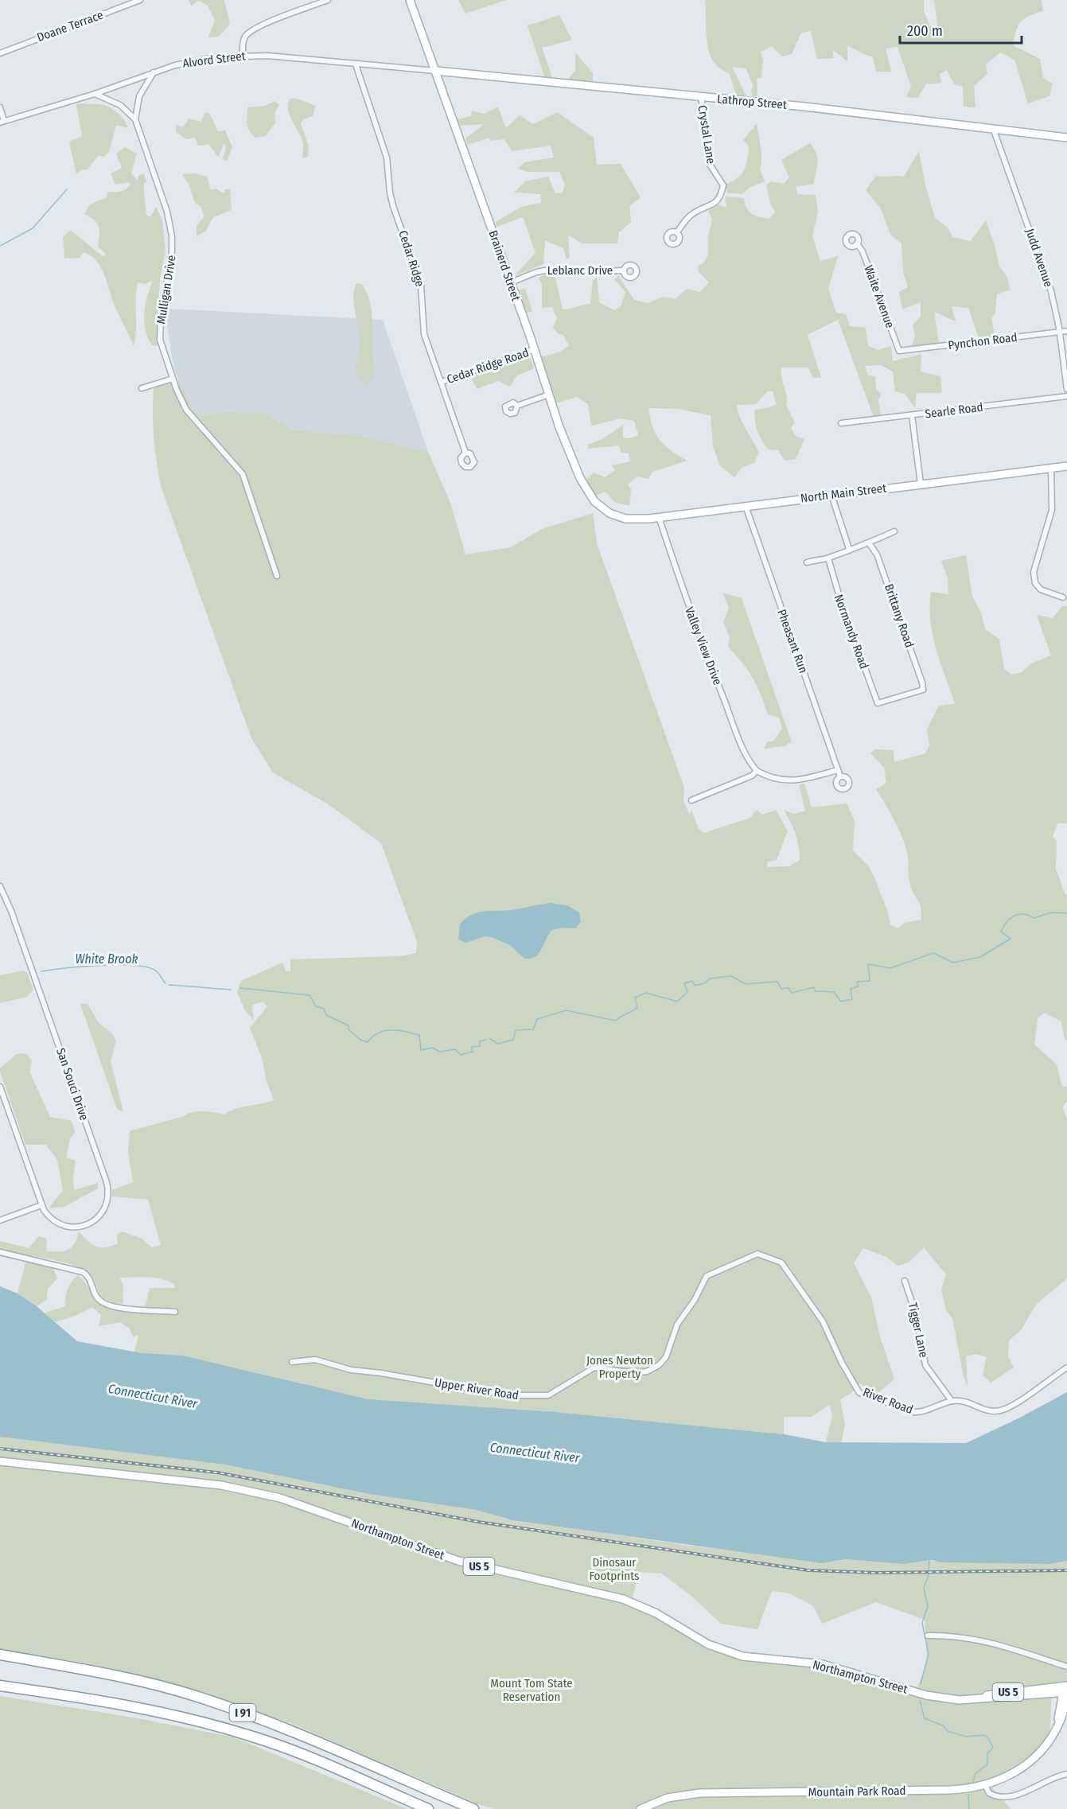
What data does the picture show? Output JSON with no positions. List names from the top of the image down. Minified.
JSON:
{"streets":{"highway":["I 91"],"street":["Doane Terrace","Alvord Street","Lathrop Street","Crystal Lane","Judd Avenue","Cedar Ridge","Brainerd Street","Leblanc Drive","Mulligan Drive","Waite Avenue","Pynchon Road","Cedar Ridge Road","Searle Road","North Main Street","Brittany Road","Normandy Road","Pheasant Run","Valley View Drive","San Souci Drive","Tigger Lane","Upper River Road","River Road","Northampton Street","US 5","Mountain Park Road"]},"crossings":[["Alvord Street","Lathrop Street"],["Alvord Street","Cedar Ridge"],["Alvord Street","Brainerd Street"],["Alvord Street","Mulligan Drive"],["Lathrop Street","Crystal Lane"],["Lathrop Street","Judd Avenue"],["Lathrop Street","Brainerd Street"],["Judd Avenue","Pynchon Road"],["Cedar Ridge","Cedar Ridge Road"],["Brainerd Street","Leblanc Drive"],["Brainerd Street","Cedar Ridge Road"],["Brainerd Street","North Main Street"],["Waite Avenue","Pynchon Road"],["North Main Street","Pheasant Run"],["North Main Street","Valley View Drive"],["Brittany Road","Normandy Road"],["Tigger Lane","River Road"],["Upper River Road","River Road"],["Northampton Street","Mountain Park Road"]],"water":["White Brook","Connecticut River"],"parks":["Jones Newton Property","Dinosaur Footprints","Mount Tom State Reservation"],"scale_bar":"200 m"}
